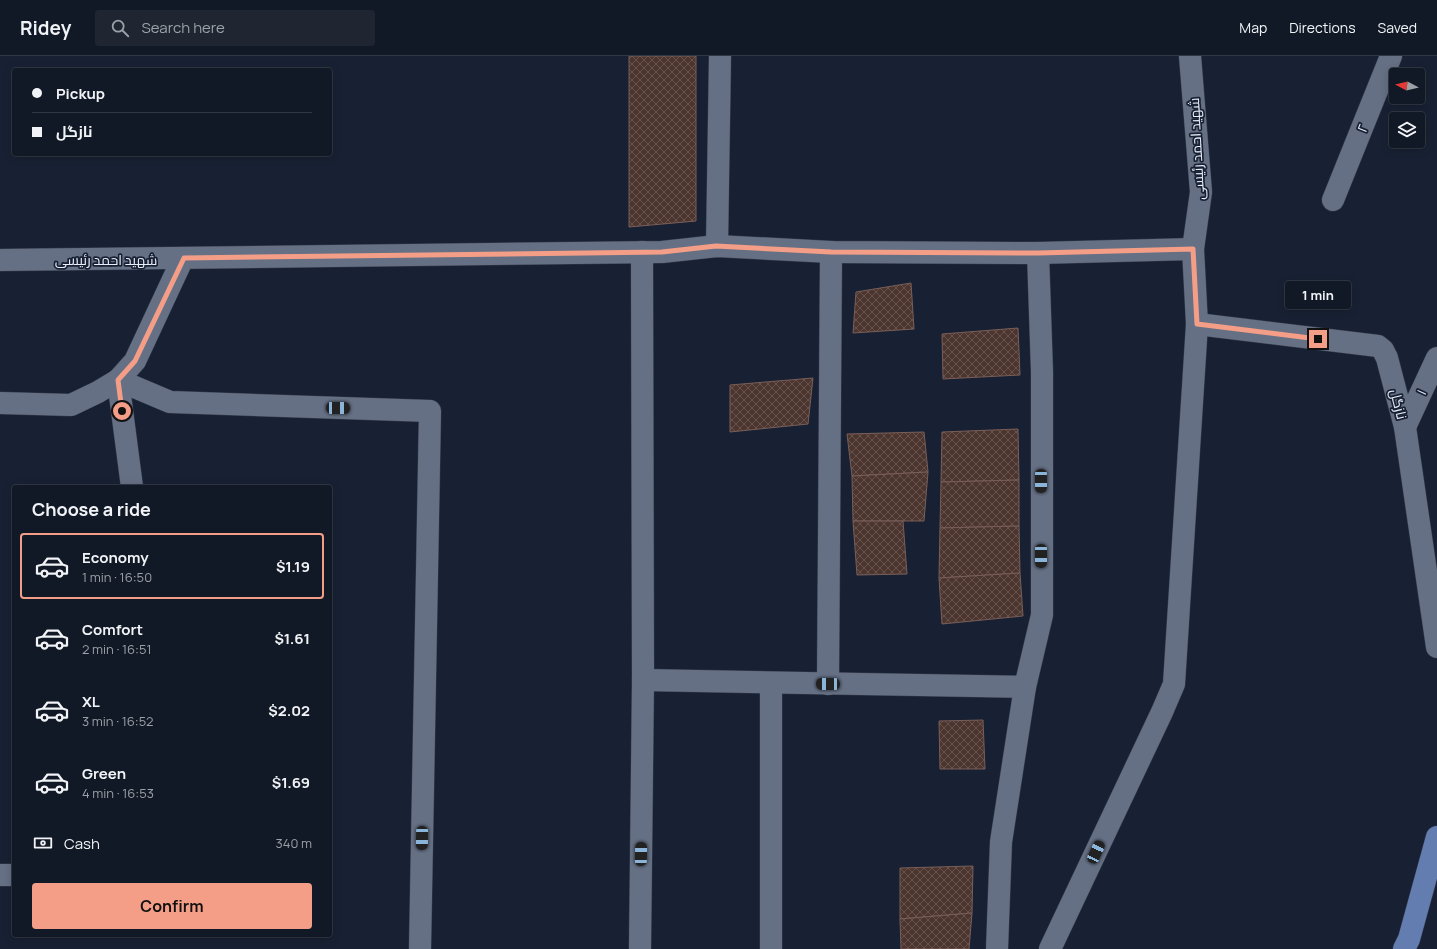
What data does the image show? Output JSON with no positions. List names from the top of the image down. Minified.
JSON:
{"streets":{"street":["۲","شهید احمد رئیسی","۱","نازگل"]},"crossings":[["۱","نازگل"]],"north":"left","page":{"header":"Ridey","search":"Search here","nav":["Map","Directions","Saved"],"banner":["Pickup","نازگل"],"bubble":"1 min","heading":"Choose a ride","list":[{"name":"Economy","note":"1 min · 16:50","value":"$1.19"},{"name":"Comfort","note":"2 min · 16:51","value":"$1.61"},{"name":"XL","note":"3 min · 16:52","value":"$2.02"},{"name":"Green","note":"4 min · 16:53","value":"$1.69"}],"pay":["Cash","340 m"],"buttons":"Confirm"}}
